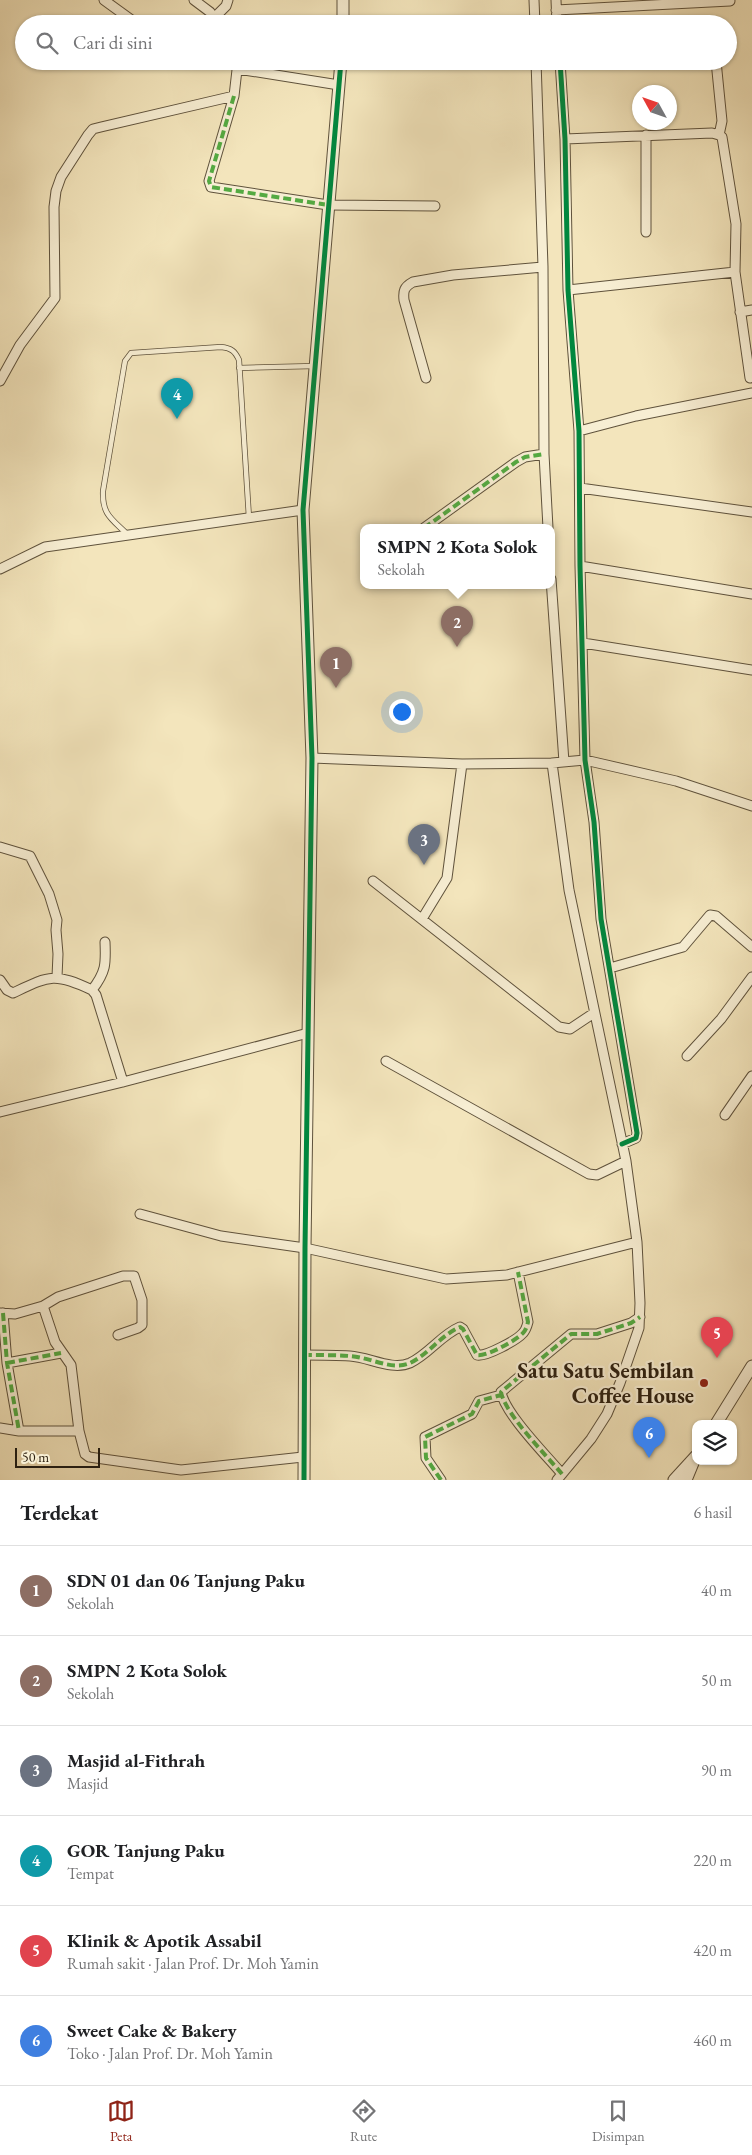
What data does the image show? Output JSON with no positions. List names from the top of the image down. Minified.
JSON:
{"places":["Satu Satu Sembilan Coffee House"],"scale_bar":"50 m","north":"top left","page":{"search":"Cari di sini","pins":["4","2","1","3","5","6"],"popup":["SMPN 2 Kota Solok","Sekolah"],"scale":"50 m","heading":["Terdekat","6 hasil"],"list":[{"mark":"1","name":"SDN 01 dan 06 Tanjung Paku","note":"Sekolah","value":"40 m"},{"mark":"2","name":"SMPN 2 Kota Solok","note":"Sekolah","value":"50 m"},{"mark":"3","name":"Masjid al-Fithrah","note":"Masjid","value":"90 m"},{"mark":"4","name":"GOR Tanjung Paku","note":"Tempat","value":"220 m"},{"mark":"5","name":"Klinik & Apotik Assabil","note":"Rumah sakit · Jalan Prof. Dr. Moh Yamin","value":"420 m"},{"mark":"6","name":"Sweet Cake & Bakery","note":"Toko · Jalan Prof. Dr. Moh Yamin","value":"460 m"}],"nav":["Peta","Rute","Disimpan"]}}
